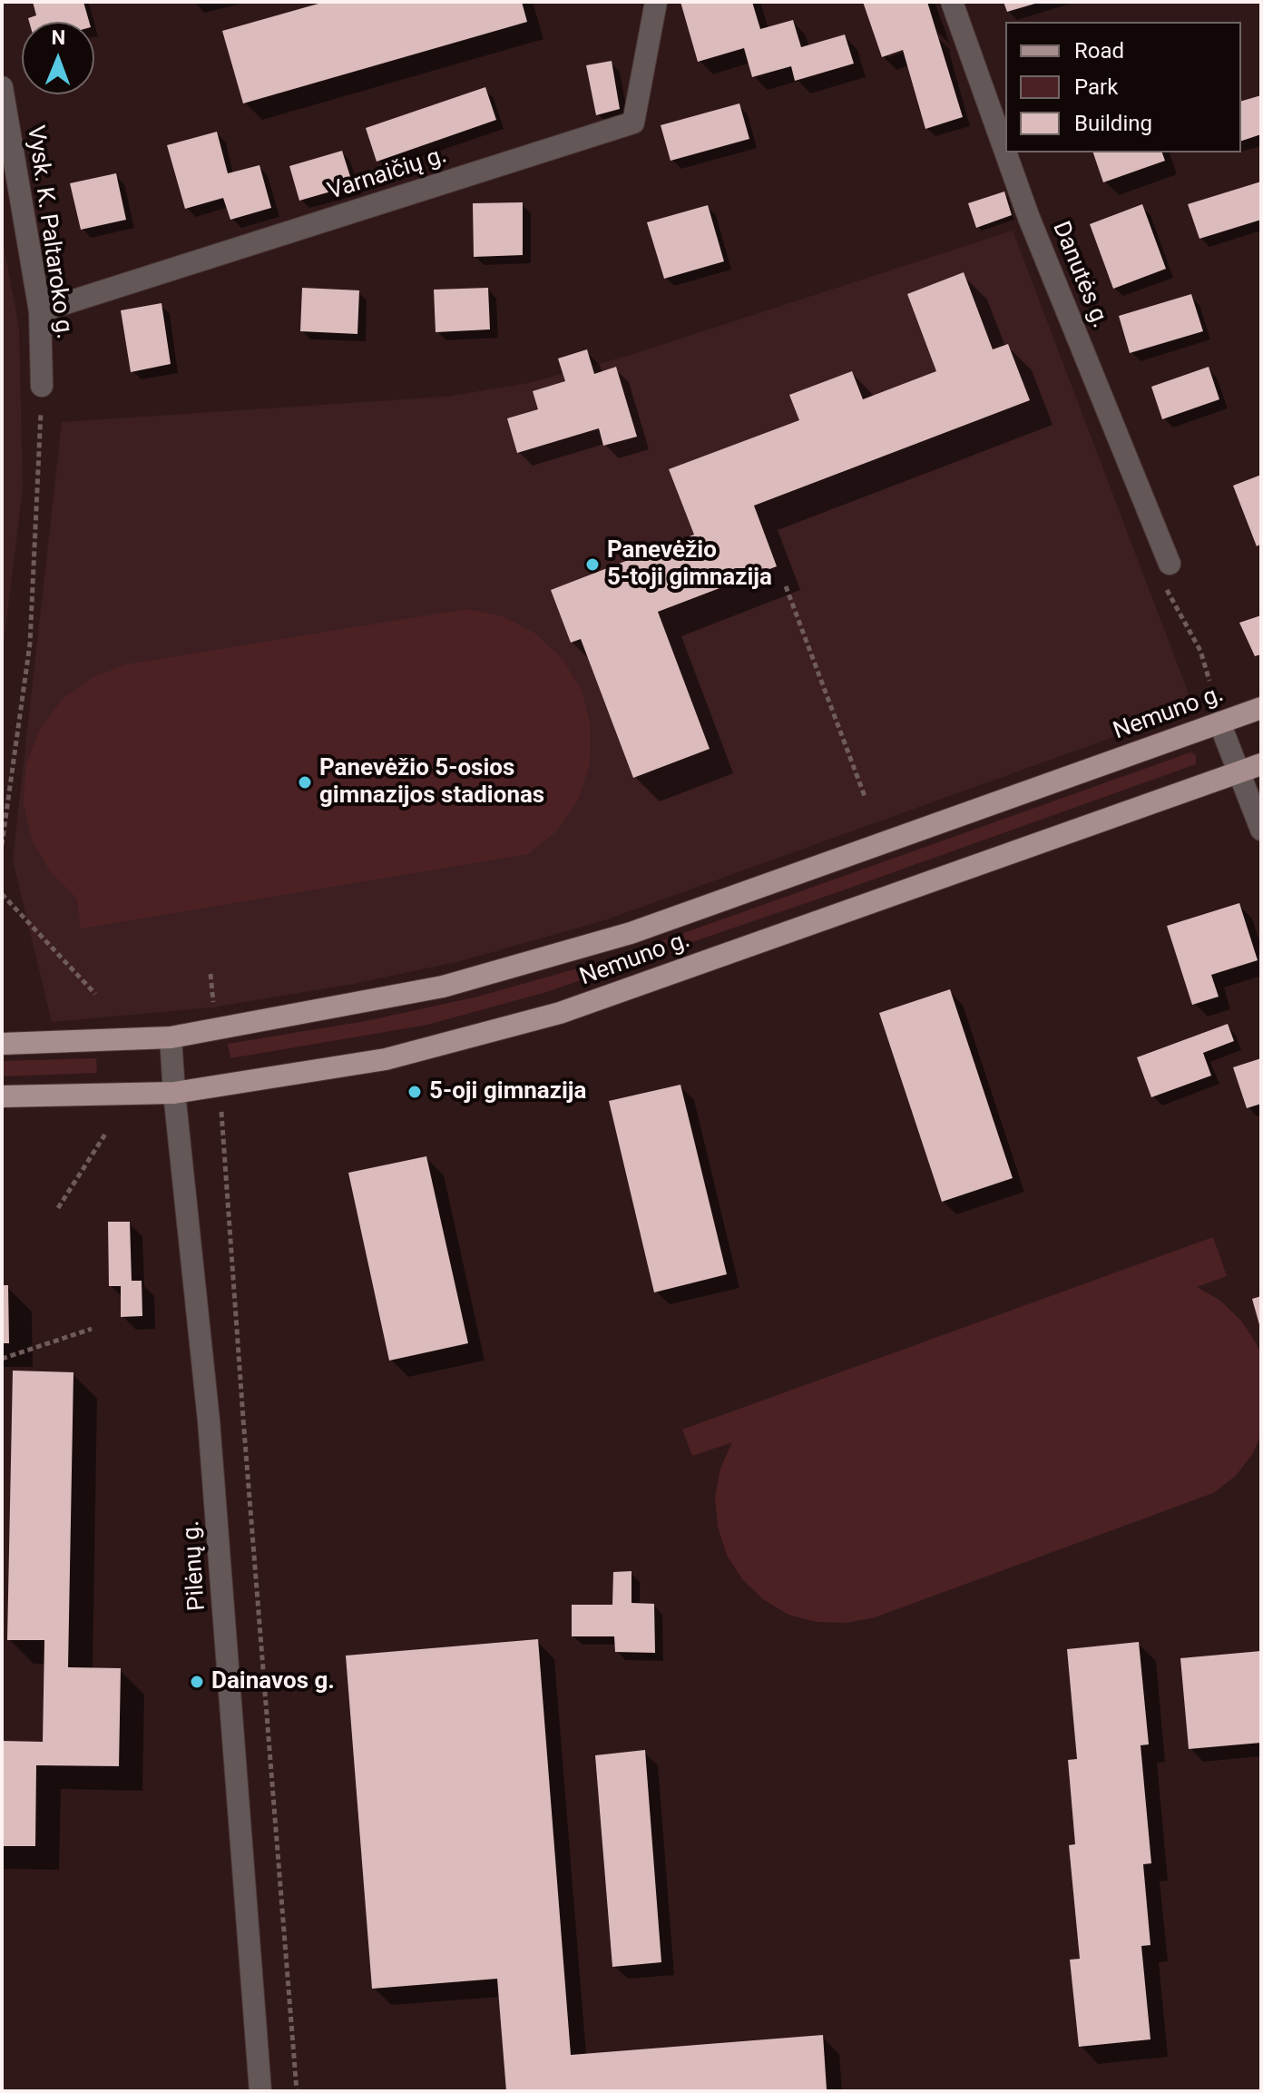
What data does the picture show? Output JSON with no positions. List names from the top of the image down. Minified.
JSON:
{"streets":{"main road":["Nemuno g."],"street":["Varnaičių g.","Vysk. K. Paltaroko g.","Danutės g.","Pilėnų g."]},"crossings":[["Varnaičių g.","Vysk. K. Paltaroko g."],["Nemuno g.","Pilėnų g."]],"places":["Panevėžio 5-toji gimnazija","Panevėžio 5-osios gimnazijos stadionas","5-oji gimnazija","Dainavos g."],"legend":["Road","Park","Building"],"north":"top"}
